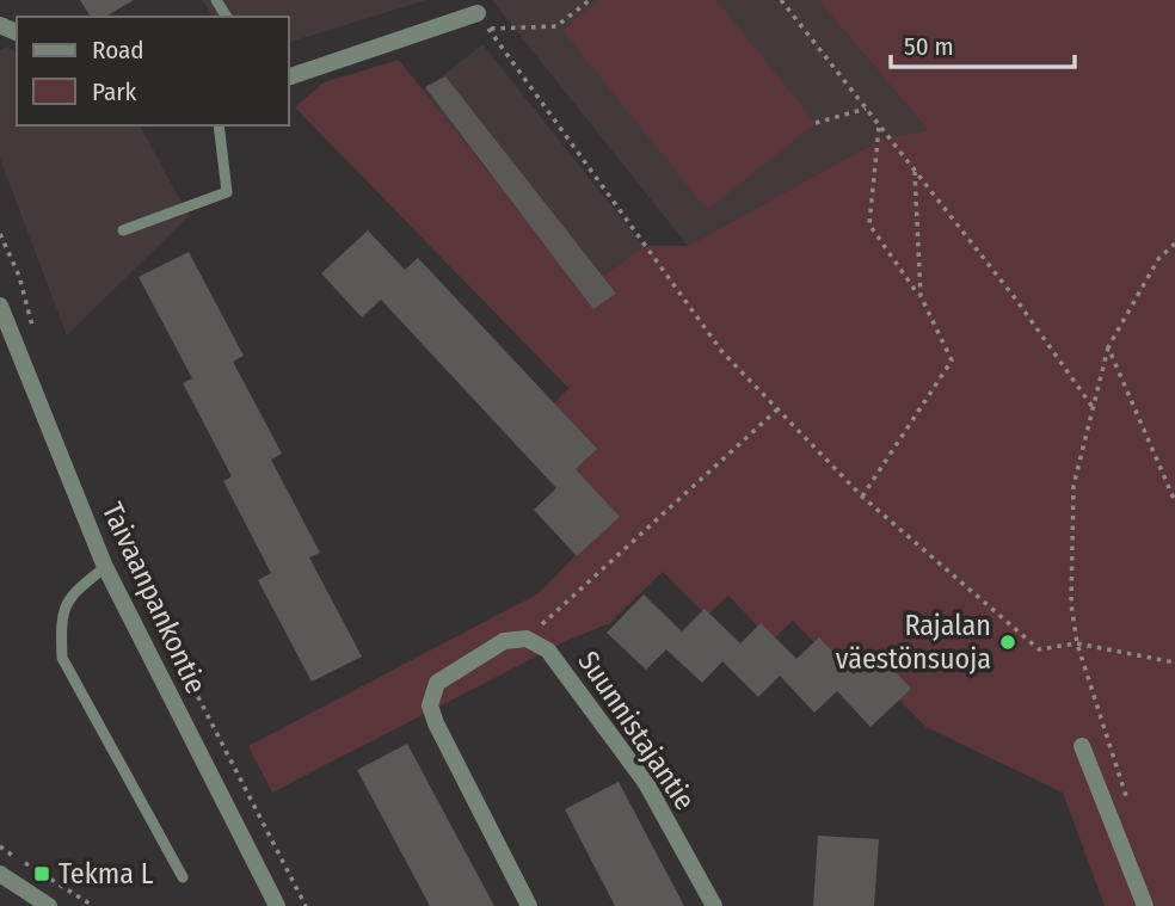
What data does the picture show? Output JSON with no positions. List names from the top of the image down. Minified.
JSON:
{"streets":{"street":["Taivaanpankontie","Suunnistajantie"]},"places":{"other":["Rajalan väestönsuoja"],"transit":["Tekma L"]},"legend":["Road","Park"],"scale_bar":"50 m"}
